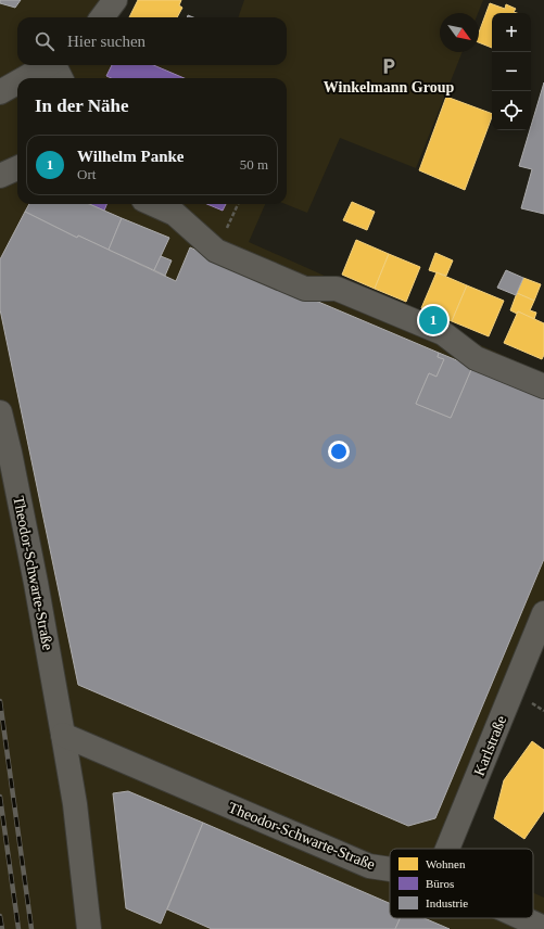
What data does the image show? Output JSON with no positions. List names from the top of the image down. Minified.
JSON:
{"streets":{"street":["Theodor-Schwarte-Straße","Karlstraße"]},"places":{"parking":["Winkelmann Group"]},"legend":["Wohnen","Büros","Industrie"],"north":"bottom right","page":{"map_buttons":["+","−"],"search":"Hier suchen","heading":"In der Nähe","list":[{"mark":"1","name":"Wilhelm Panke","note":"Ort","value":"50 m"}],"pins":"1"}}
